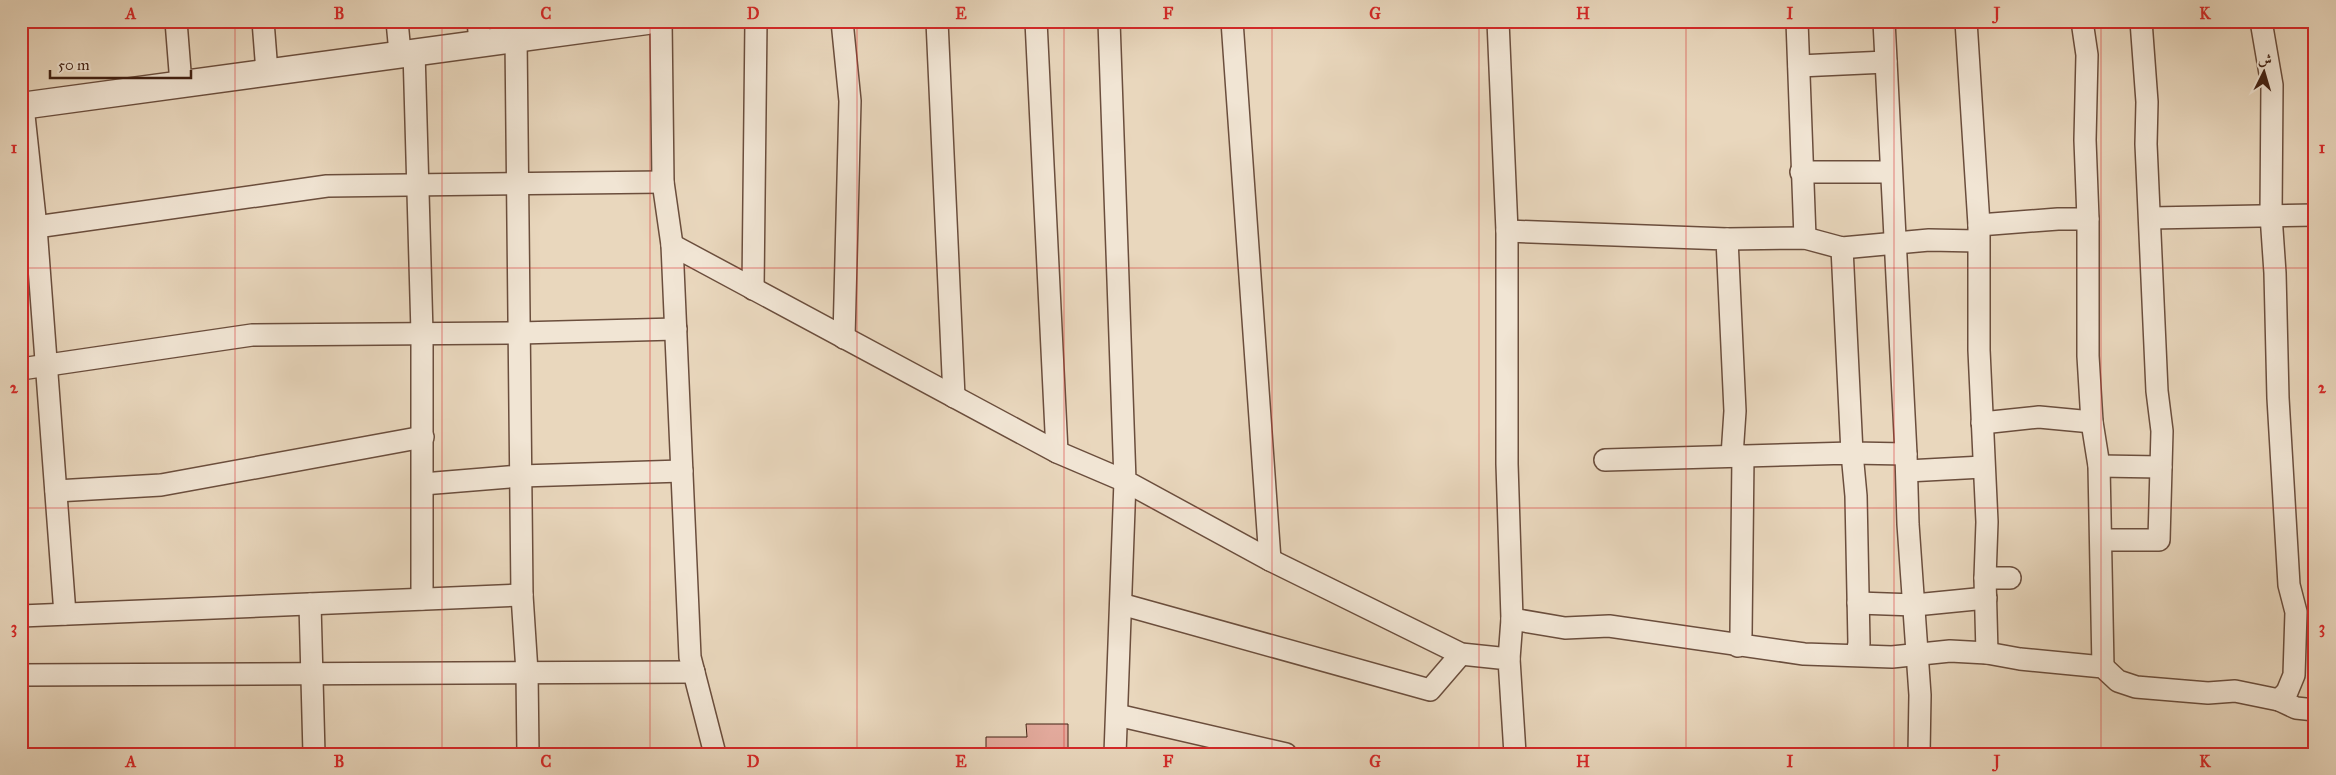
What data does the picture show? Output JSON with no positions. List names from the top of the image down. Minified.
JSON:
{"scale_bar":"50 m","north":"top","grid":{"columns":["A","B","C","D","E","F","G","H","I","J","K"],"rows":["1","2","3"]}}
